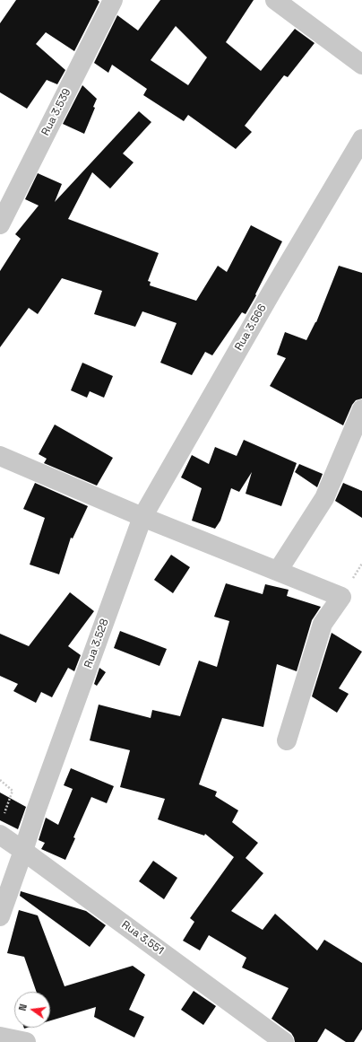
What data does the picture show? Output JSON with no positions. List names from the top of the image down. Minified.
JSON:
{"streets":{"street":["Rua 3.539","Rua 3.566","Rua 3.528","Rua 3.551"]},"crossings":[["Rua 3.566","Rua 3.528"],["Rua 3.528","Rua 3.551"]],"north":"left"}
